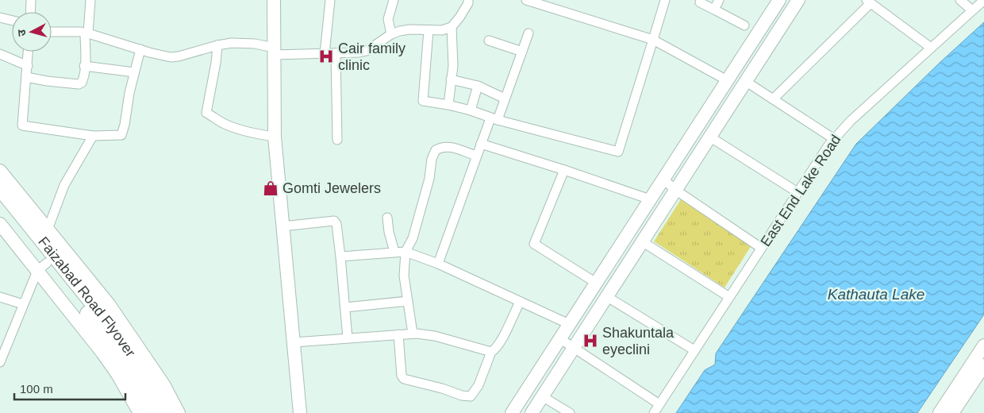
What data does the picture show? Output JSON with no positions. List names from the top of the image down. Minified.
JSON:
{"streets":{"highway":["Faizabad Road Flyover"],"street":["East End Lake Road"]},"water":["Kathauta Lake"],"places":{"hospital":["Cair family clinic","Shakuntala eyeclini"],"shop":["Gomti Jewelers"]},"scale_bar":"100 m","north":"left"}
